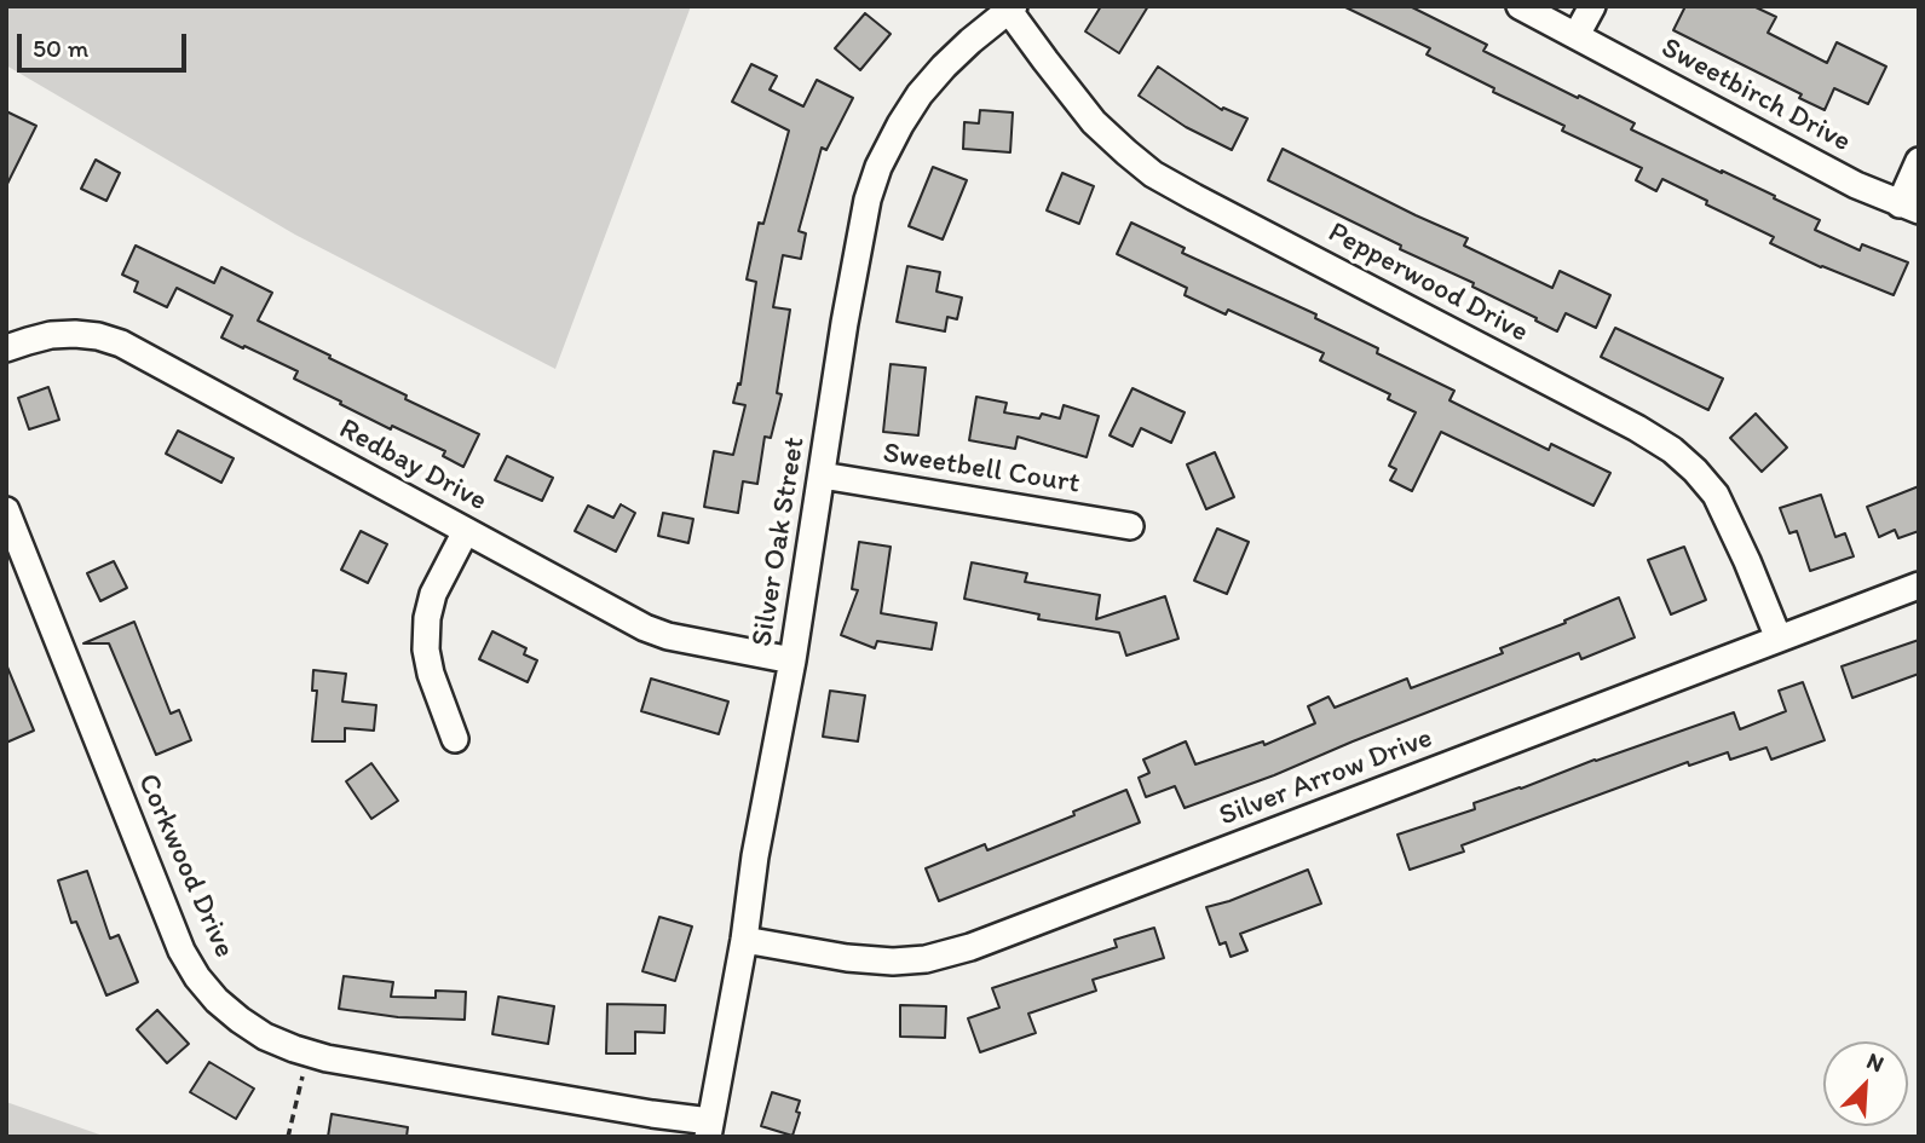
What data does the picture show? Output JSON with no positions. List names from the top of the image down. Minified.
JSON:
{"streets":{"street":["Sweetbirch Drive","Pepperwood Drive","Redbay Drive","Sweetbell Court","Silver Oak Street","Silver Arrow Drive","Corkwood Drive"]},"crossings":[["Pepperwood Drive","Silver Oak Street"],["Pepperwood Drive","Silver Arrow Drive"],["Redbay Drive","Silver Oak Street"],["Sweetbell Court","Silver Oak Street"],["Silver Oak Street","Silver Arrow Drive"],["Silver Oak Street","Corkwood Drive"]],"scale_bar":"50 m","north":"top right"}
